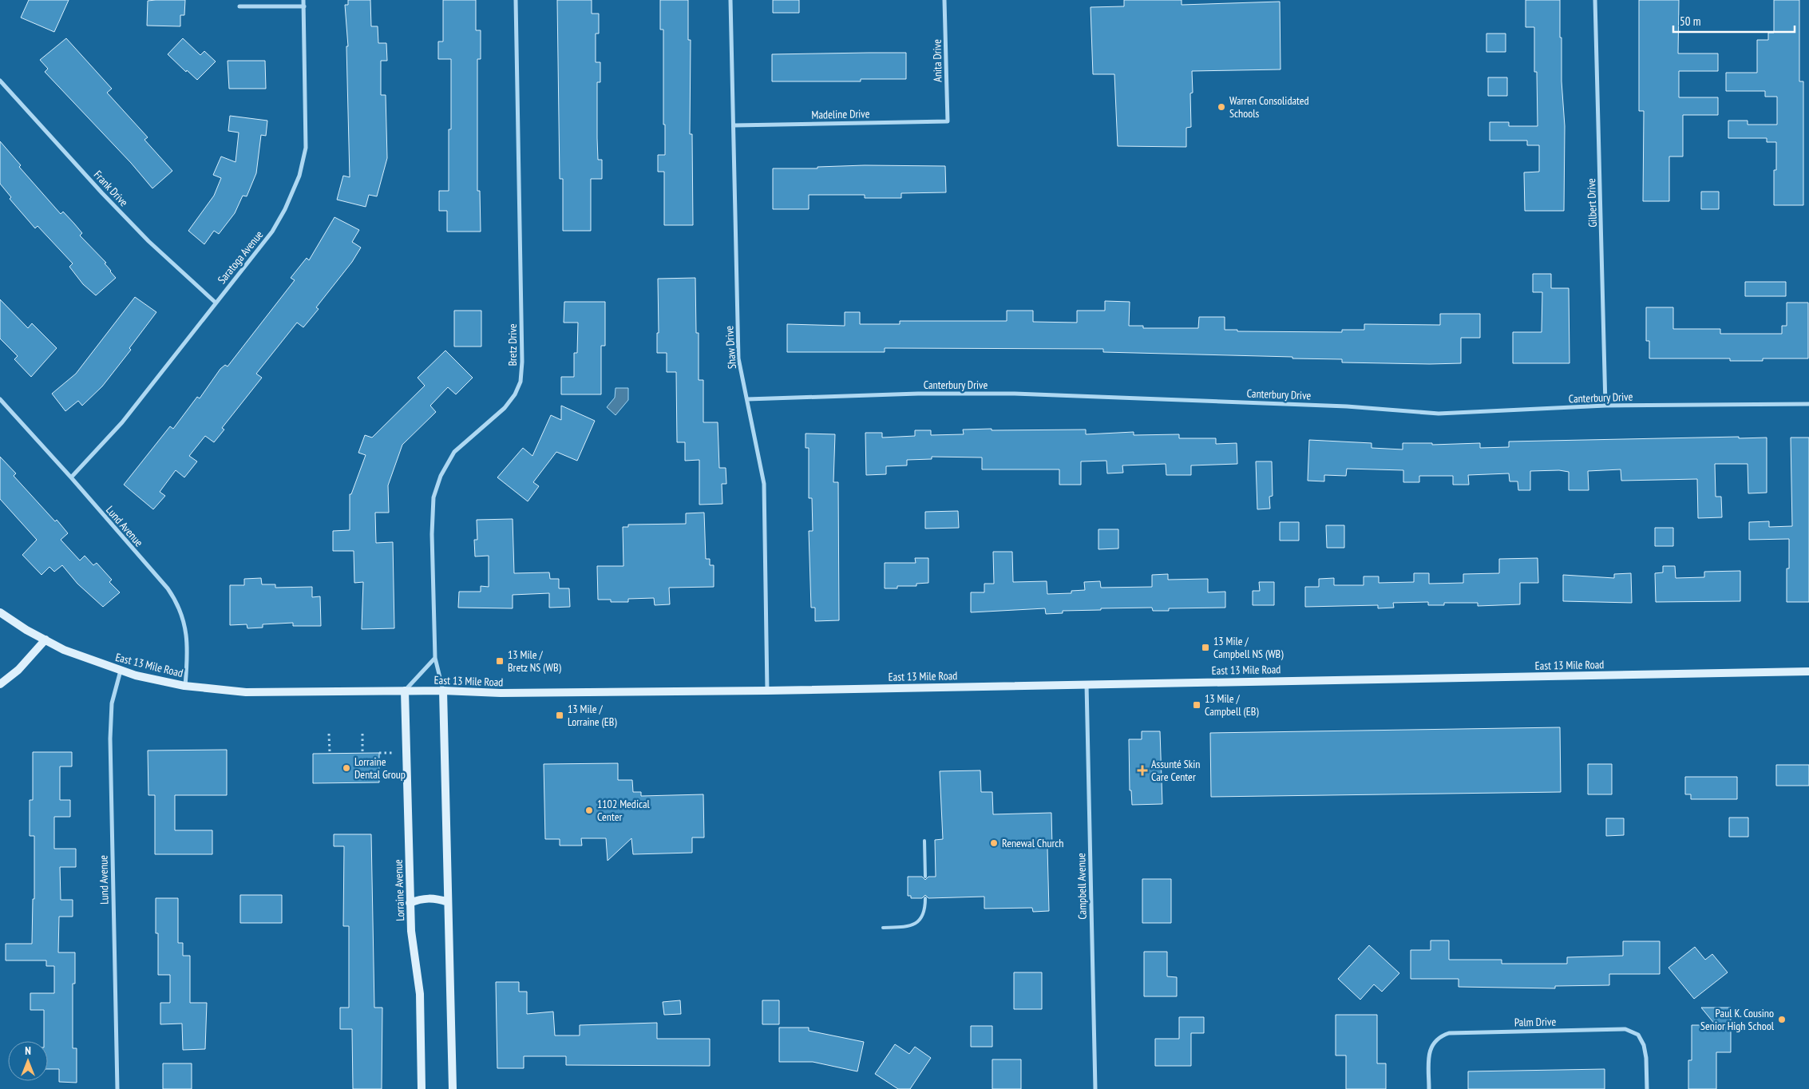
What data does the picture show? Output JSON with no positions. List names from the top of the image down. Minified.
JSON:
{"streets":{"main road":["East 13 Mile Road","Lorraine Avenue"],"street":["Anita Drive","Madeline Drive","Frank Drive","Gilbert Drive","Saratoga Avenue","Bretz Drive","Shaw Drive","Canterbury Drive","Lund Avenue","Campbell Avenue","Palm Drive"]},"crossings":[["Anita Drive","Madeline Drive"],["Madeline Drive","Shaw Drive"],["Frank Drive","Saratoga Avenue"],["Gilbert Drive","Canterbury Drive"],["Saratoga Avenue","Lund Avenue"],["Bretz Drive","East 13 Mile Road"],["Shaw Drive","Canterbury Drive"],["Shaw Drive","East 13 Mile Road"],["Lund Avenue","East 13 Mile Road"],["East 13 Mile Road","Campbell Avenue"],["East 13 Mile Road","Lorraine Avenue"]],"places":{"other":["Warren Consolidated Schools","Lorraine Dental Group","1102 Medical Center","Renewal Church","Paul K. Cousino Senior High School"],"transit":["13 Mile / Campbell NS (WB)","13 Mile / Bretz NS (WB)","13 Mile / Campbell (EB)","13 Mile / Lorraine (EB)"],"health":["Assunté Skin Care Center"]},"scale_bar":"50 m","north":"top"}
